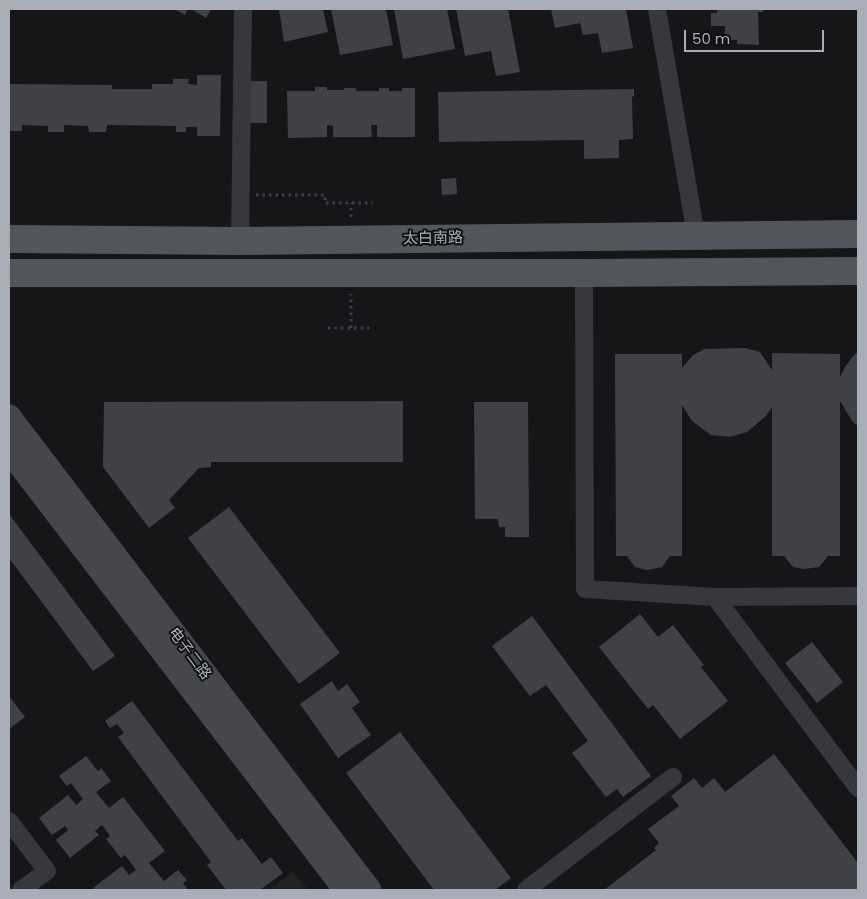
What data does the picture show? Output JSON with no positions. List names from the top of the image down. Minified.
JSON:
{"streets":{"main road":["太白南路","电子二路"]},"scale_bar":"50 m"}
